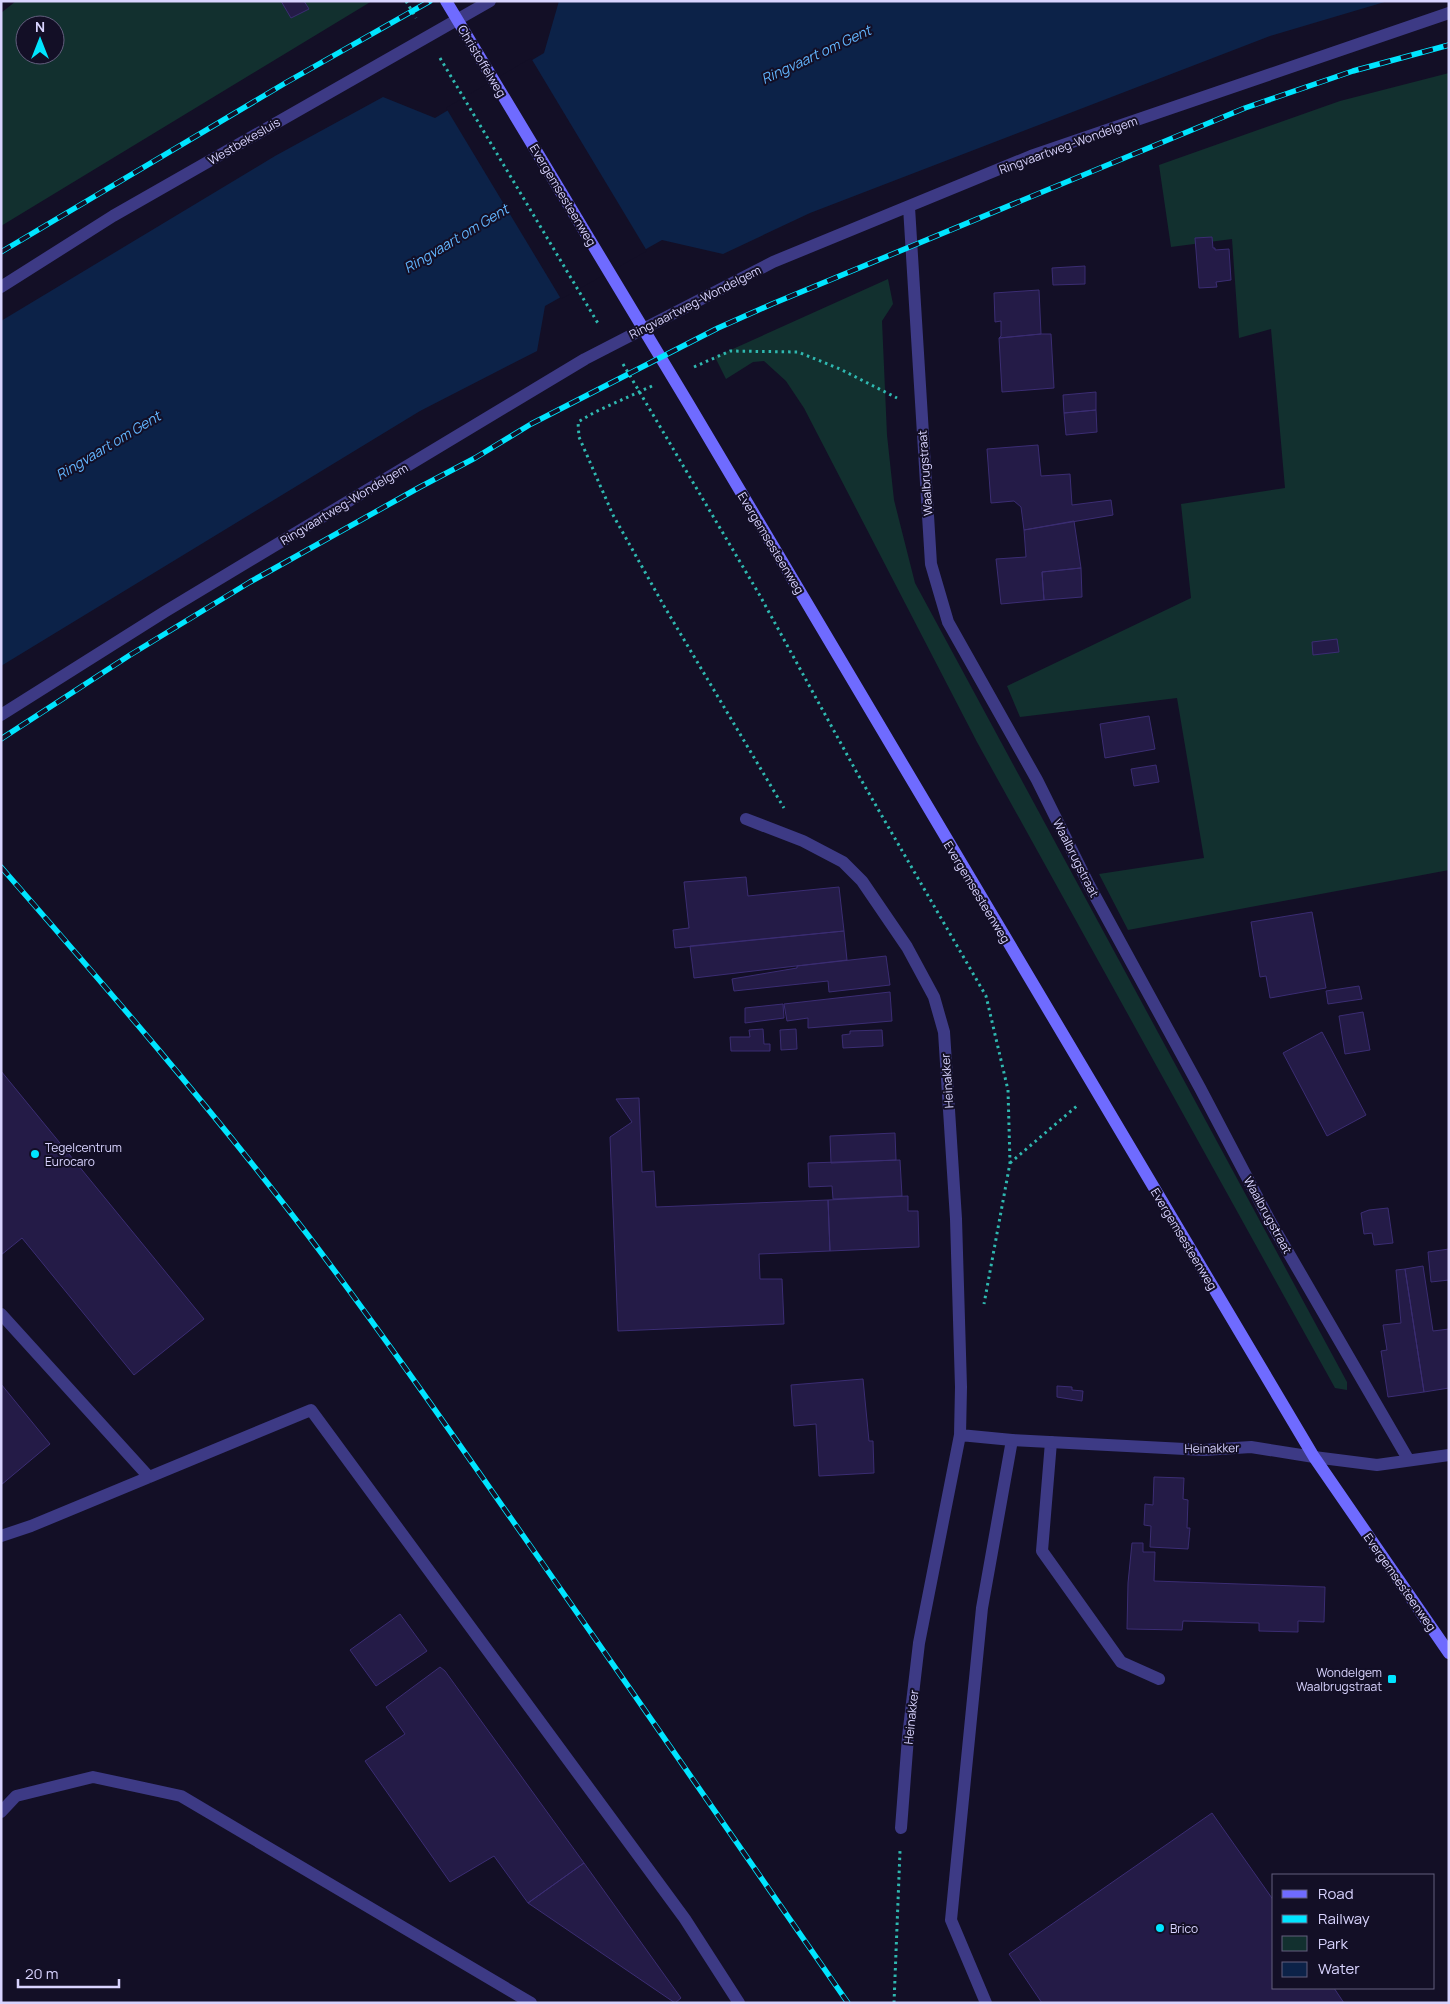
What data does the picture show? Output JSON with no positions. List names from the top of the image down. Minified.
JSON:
{"streets":{"main road":["Christoffelweg","Evergemsesteenweg"],"street":["Westbekesluis","Ringvaartweg-Wondelgem","Waalbrugstraat","Heinakker"]},"crossings":[["Christoffelweg","Evergemsesteenweg"],["Ringvaartweg-Wondelgem","Waalbrugstraat"],["Evergemsesteenweg","Heinakker"]],"water":["Ringvaart om Gent"],"places":{"other":["Tegelcentrum Eurocaro","Brico"],"transit":["Wondelgem Waalbrugstraat"]},"legend":["Road","Railway","Park","Water"],"scale_bar":"20 m","north":"top"}
